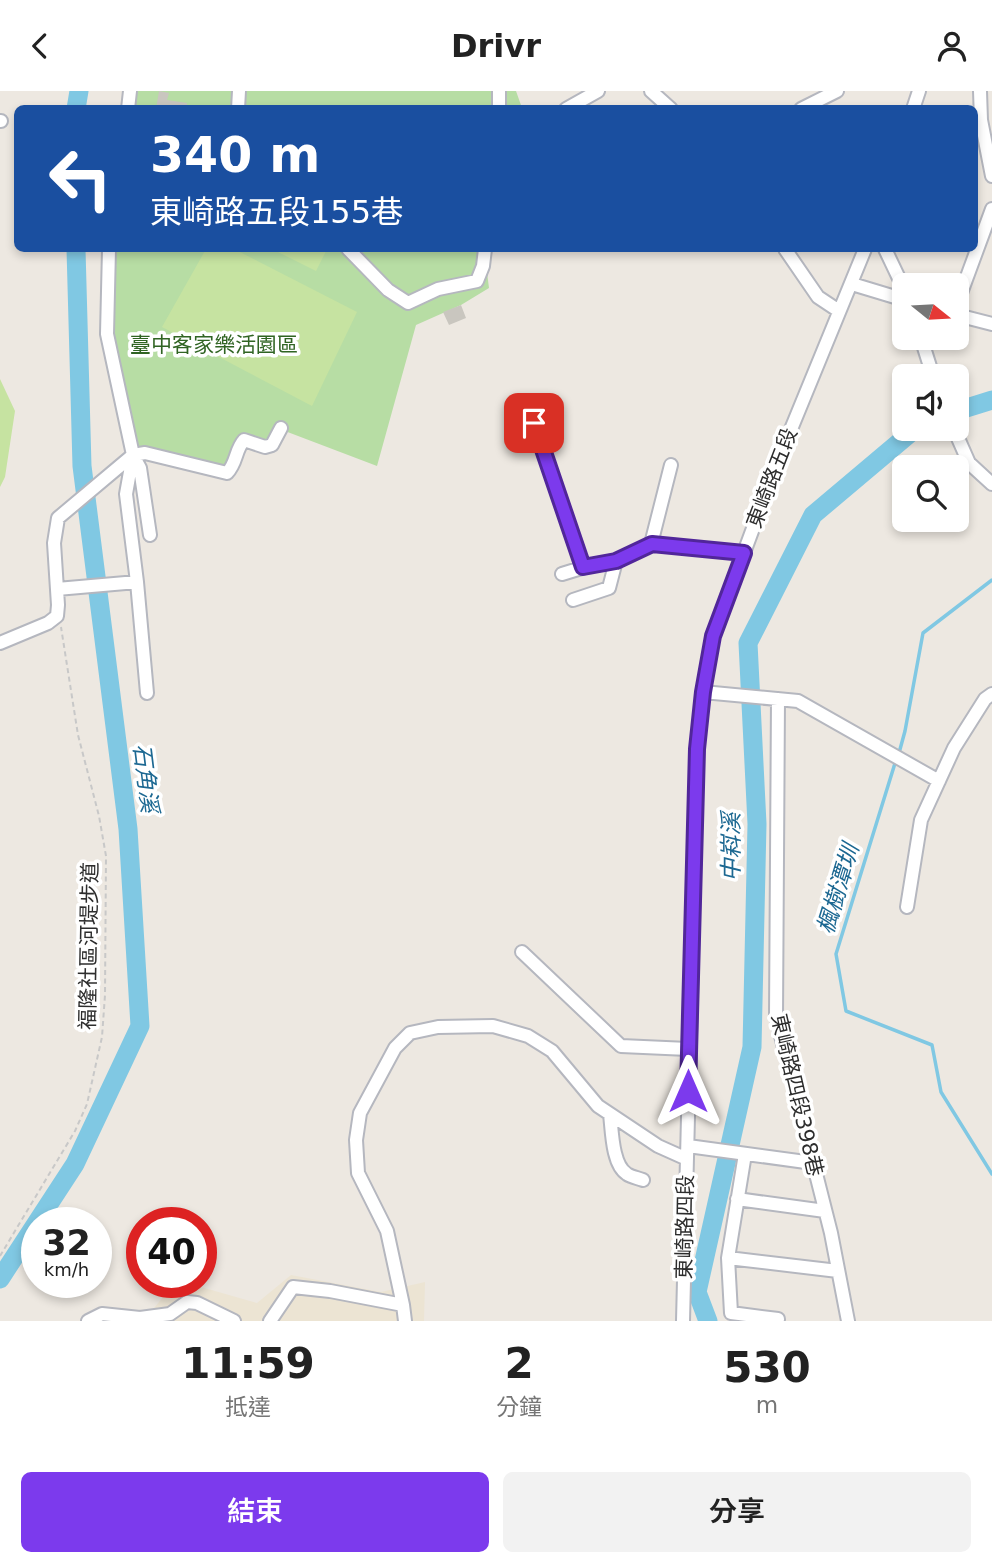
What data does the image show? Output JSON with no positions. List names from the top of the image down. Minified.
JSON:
{"streets":{"street":["東崎路五段","東崎路四段398巷","東崎路四段"],"path":["福隆社區河堤步道"]},"crossings":[["東崎路五段","東崎路四段"]],"water":["石角溪","中嵙溪","楓樹潭圳"],"parks":["臺中客家樂活園區"],"north":"right","page":{"header":"Drivr","turn":["340 m","東崎路五段155巷"],"speed":"32 km/h","limit":"40","eta":["11:59","抵達","2","分鐘","530","m"],"buttons":["結束","分享"]}}
